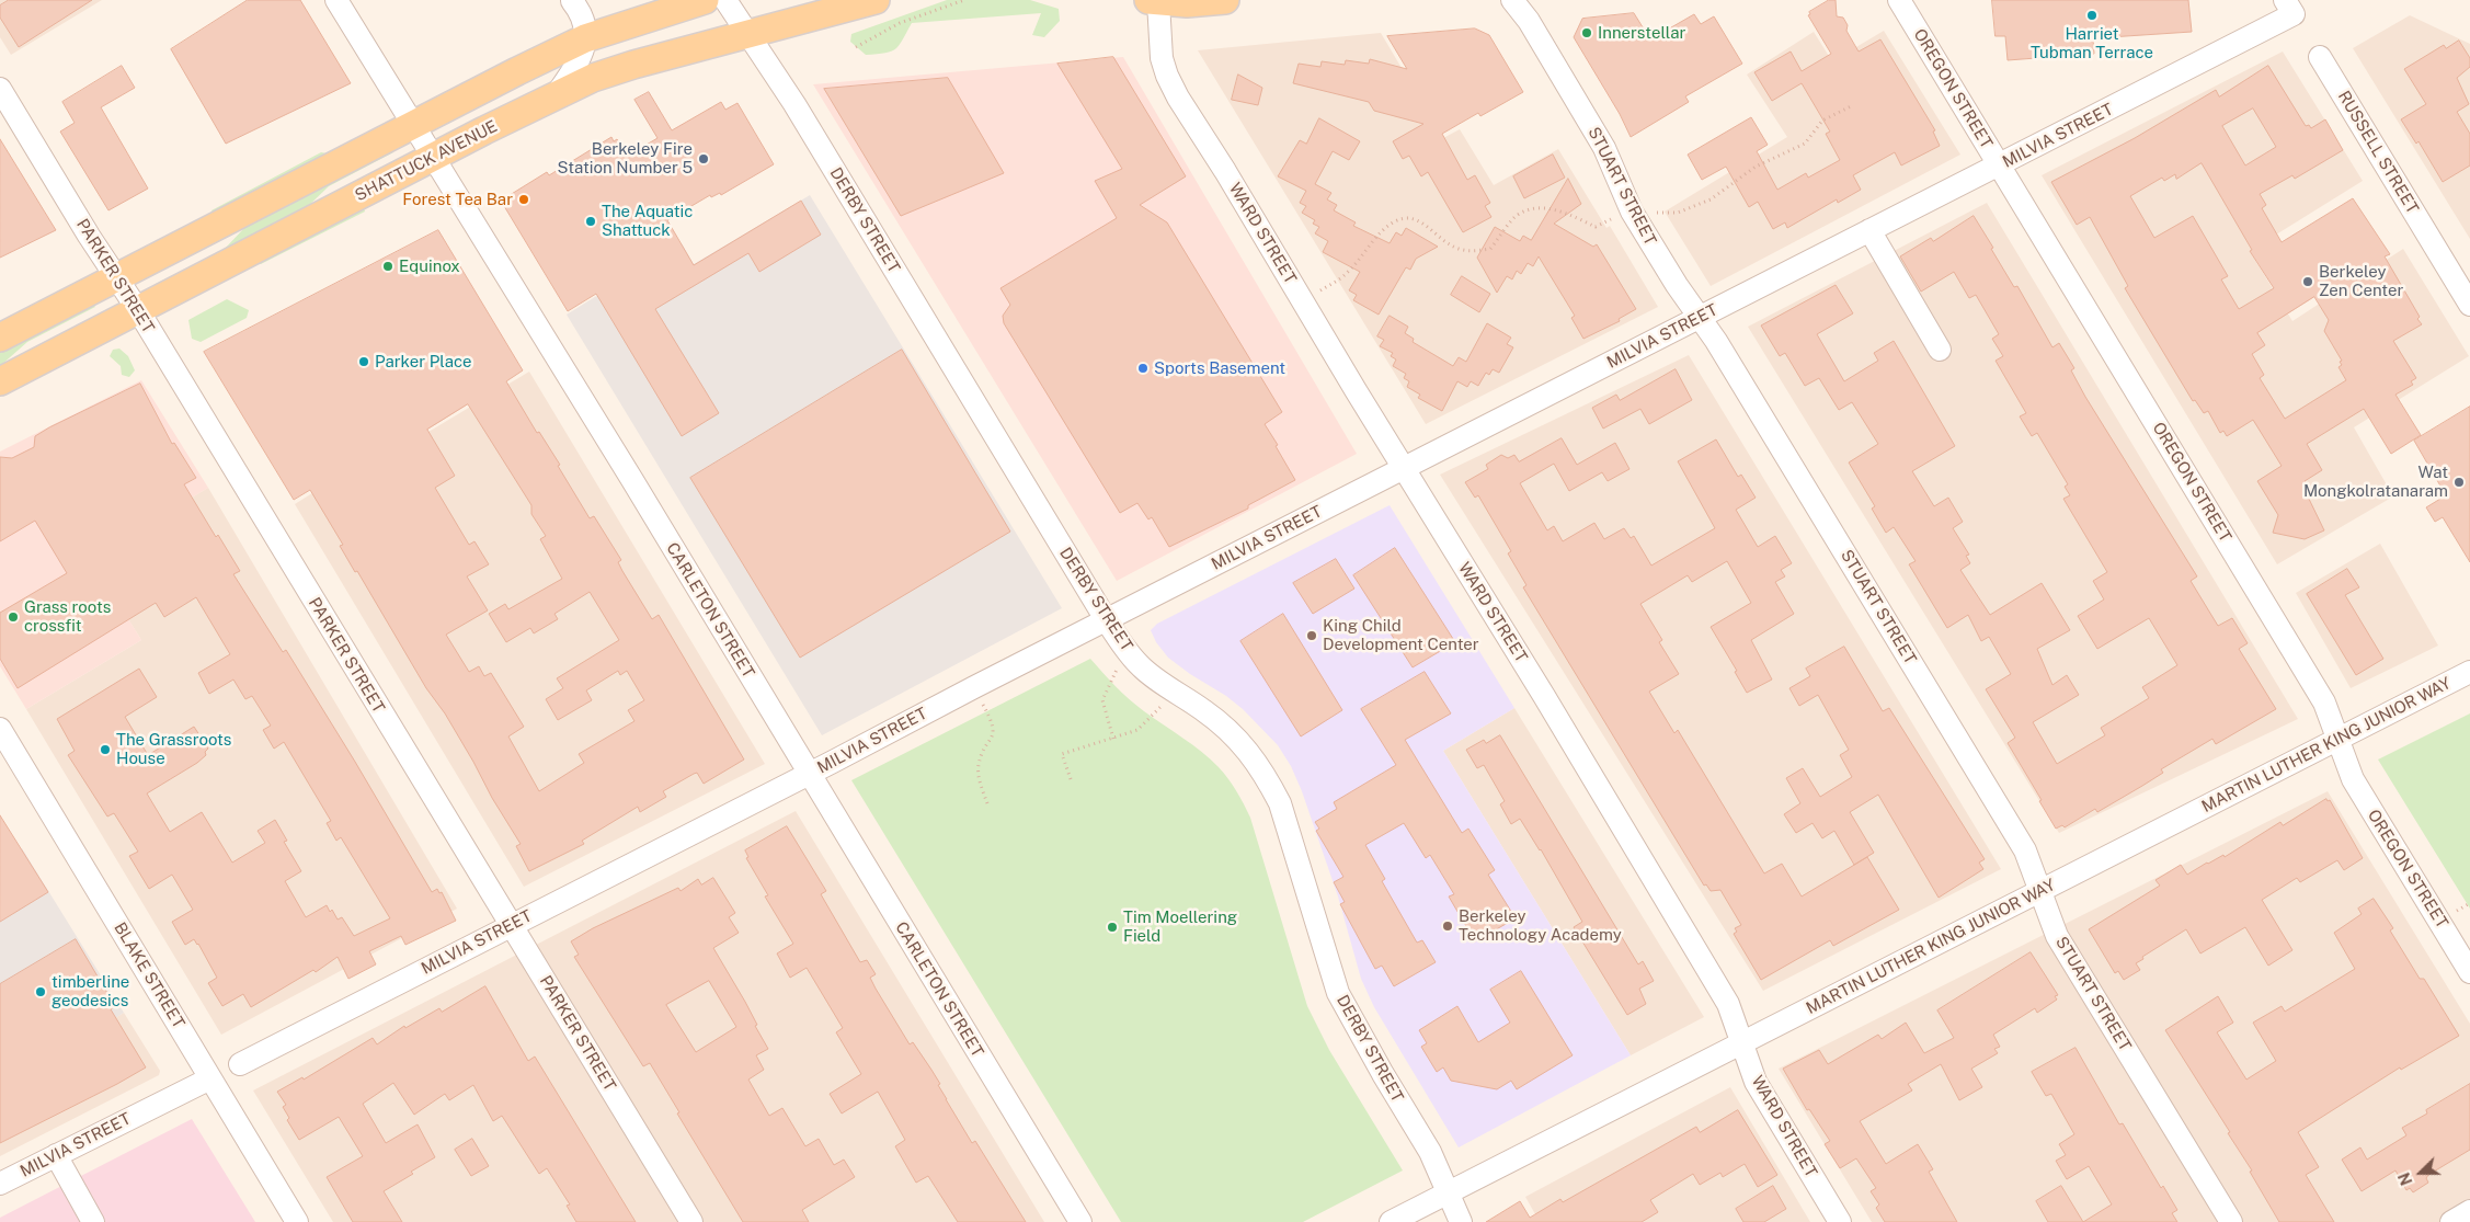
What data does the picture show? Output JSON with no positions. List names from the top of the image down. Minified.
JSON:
{"streets":{"main road":["SHATTUCK AVENUE"],"street":["OREGON STREET","MILVIA STREET","RUSSELL STREET","STUART STREET","DERBY STREET","WARD STREET","PARKER STREET","CARLETON STREET","MARTIN LUTHER KING JUNIOR WAY","BLAKE STREET"]},"crossings":[["OREGON STREET","MILVIA STREET"],["OREGON STREET","MARTIN LUTHER KING JUNIOR WAY"],["MILVIA STREET","STUART STREET"],["MILVIA STREET","DERBY STREET"],["MILVIA STREET","WARD STREET"],["MILVIA STREET","PARKER STREET"],["MILVIA STREET","CARLETON STREET"],["MILVIA STREET","BLAKE STREET"],["SHATTUCK AVENUE","DERBY STREET"],["SHATTUCK AVENUE","PARKER STREET"],["SHATTUCK AVENUE","CARLETON STREET"],["STUART STREET","MARTIN LUTHER KING JUNIOR WAY"],["DERBY STREET","MARTIN LUTHER KING JUNIOR WAY"],["WARD STREET","MARTIN LUTHER KING JUNIOR WAY"]],"places":["Harriet Tubman Terrace","Innerstellar","Berkeley Fire Station Number 5","Forest Tea Bar","The Aquatic Shattuck","Equinox","Berkeley Zen Center","Parker Place","Sports Basement","Wat Mongkolratanaram","Grass roots crossfit","King Child Development Center","The Grassroots House","Berkeley Technology Academy","Tim Moellering Field","timberline geodesics"],"north":"left"}
